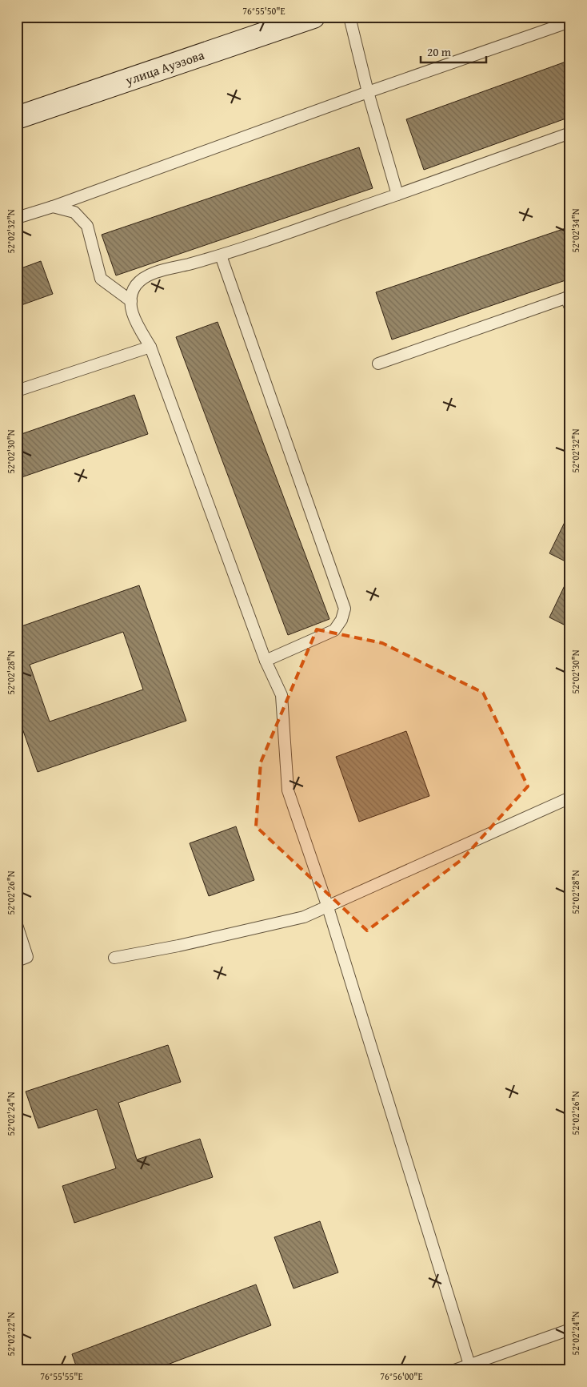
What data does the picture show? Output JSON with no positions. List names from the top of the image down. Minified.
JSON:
{"streets":{"street":["улица Ауэзова"]},"scale_bar":"20 m","coordinates":["76°55'50\"E","52°02'34\"N","52°02'32\"N","52°02'30\"N","52°02'28\"N","52°02'26\"N","52°02'24\"N","52°02'22\"N","76°55'55\"E","76°56'00\"E"]}
